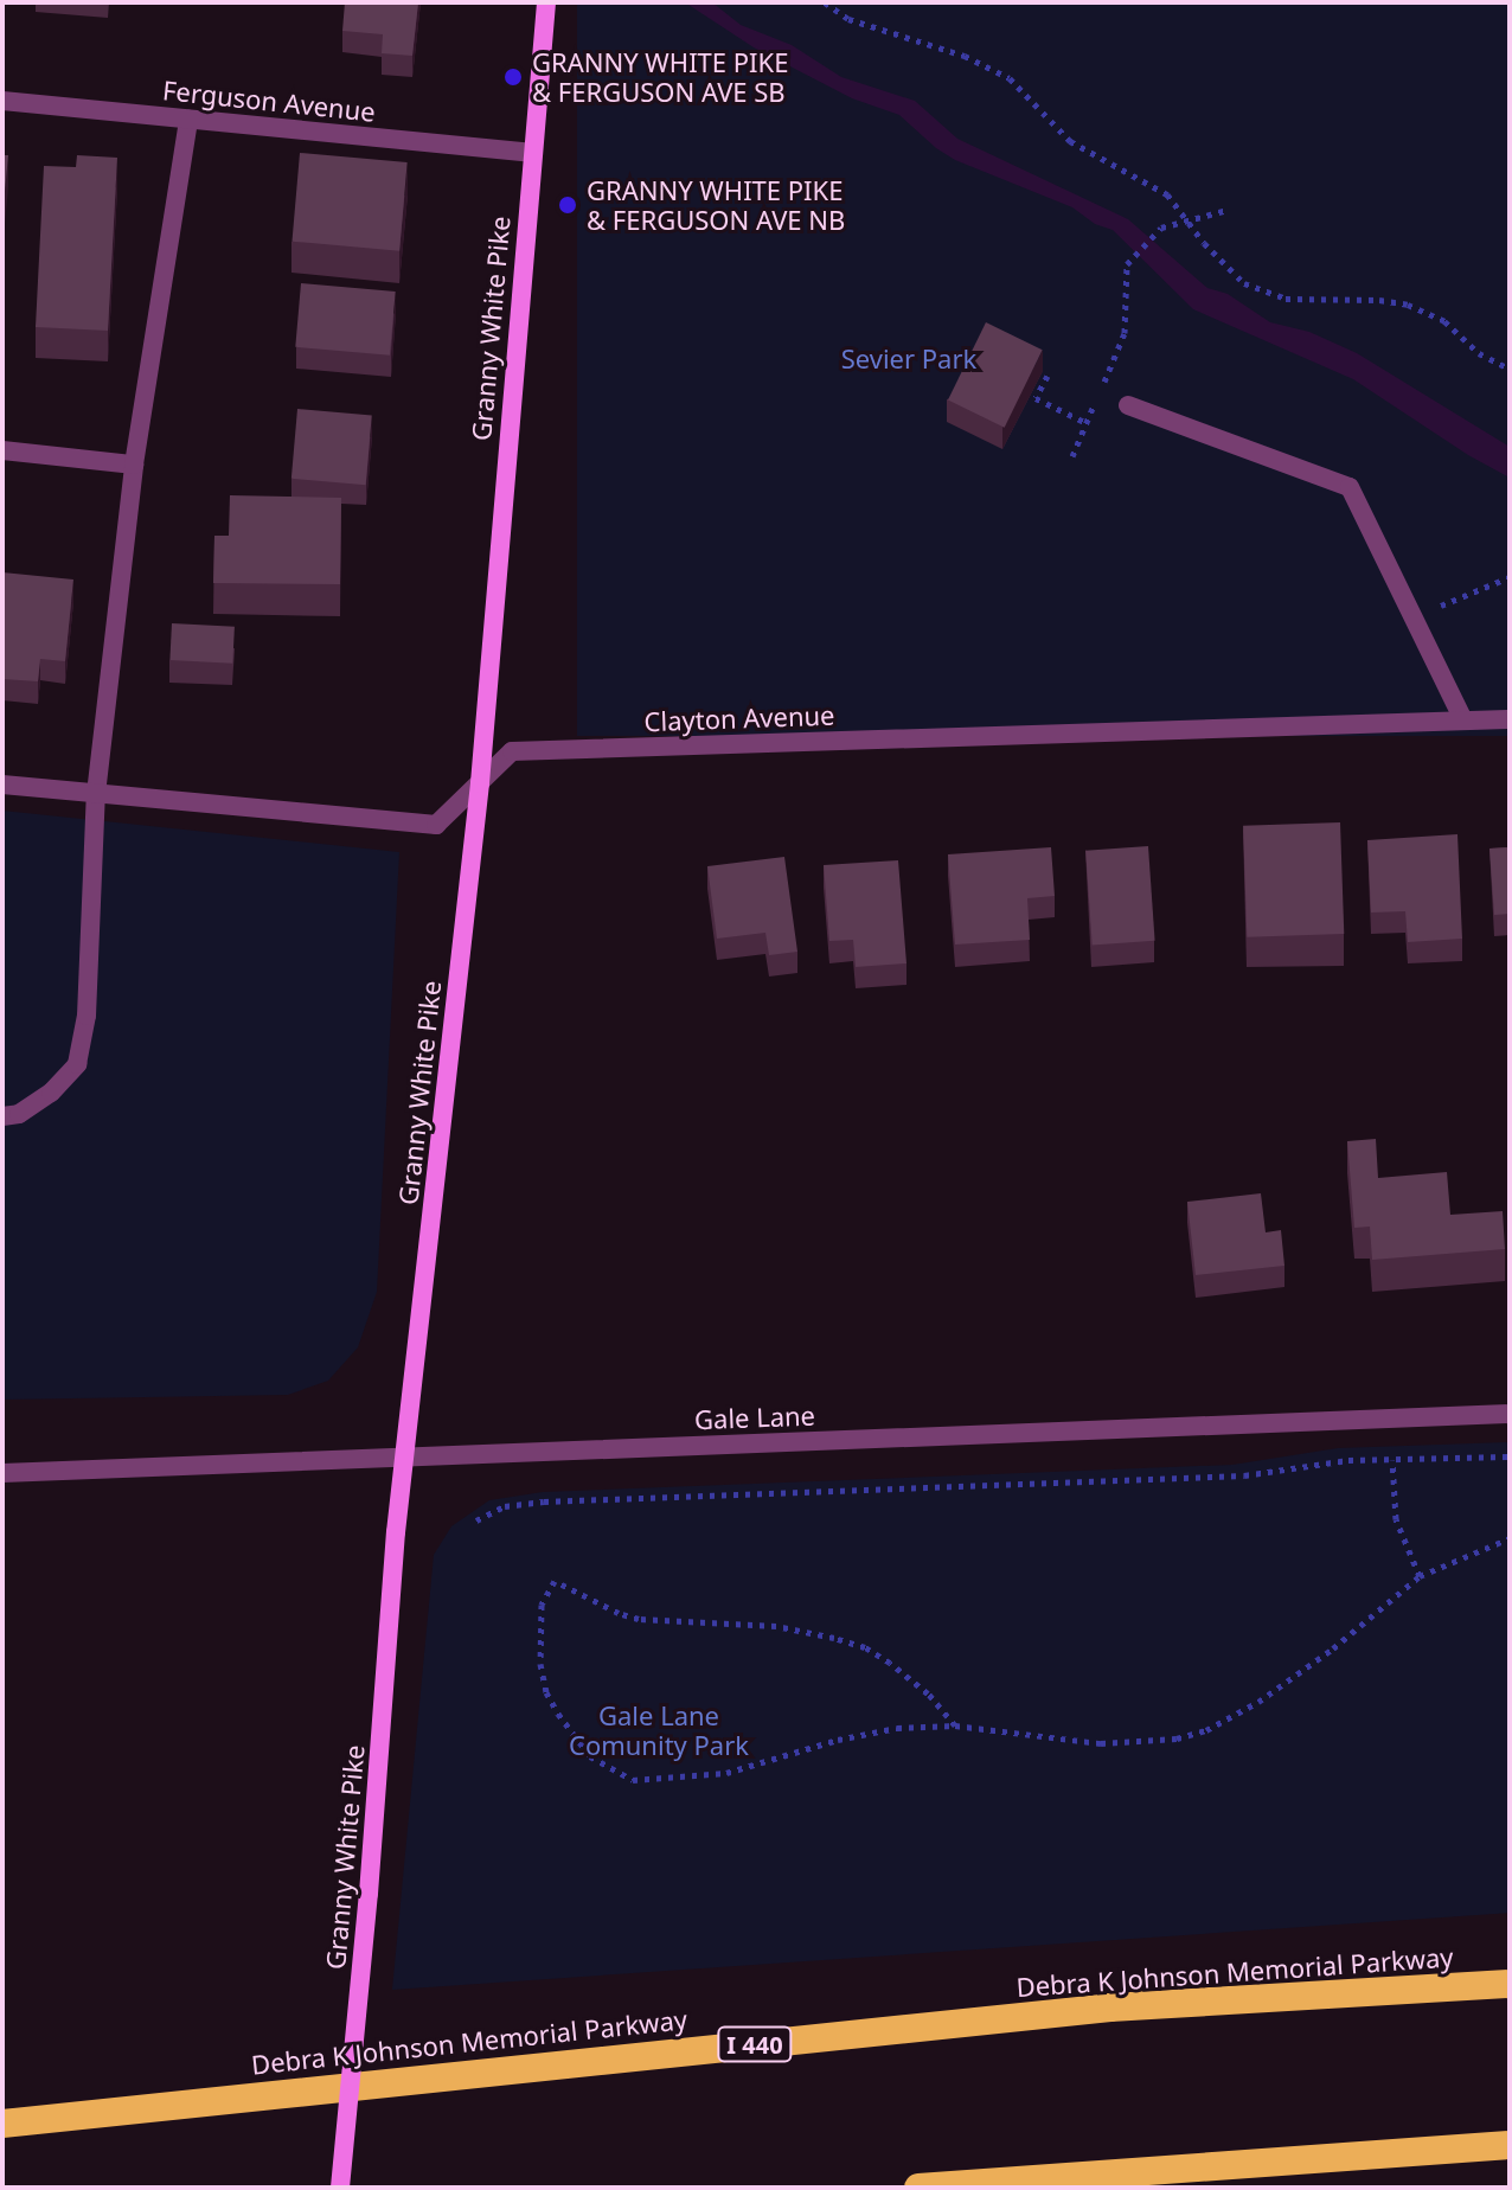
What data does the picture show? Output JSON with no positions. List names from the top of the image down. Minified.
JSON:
{"streets":{"highway":["Debra K Johnson Memorial Parkway","I 440"],"main road":["Granny White Pike"],"street":["Ferguson Avenue","Clayton Avenue","Gale Lane"]},"crossings":[["Ferguson Avenue","Granny White Pike"],["Granny White Pike","Clayton Avenue"],["Granny White Pike","Gale Lane"]],"parks":["Sevier Park","Gale Lane Comunity Park"],"places":["GRANNY WHITE PIKE & FERGUSON AVE SB","GRANNY WHITE PIKE & FERGUSON AVE NB"]}
